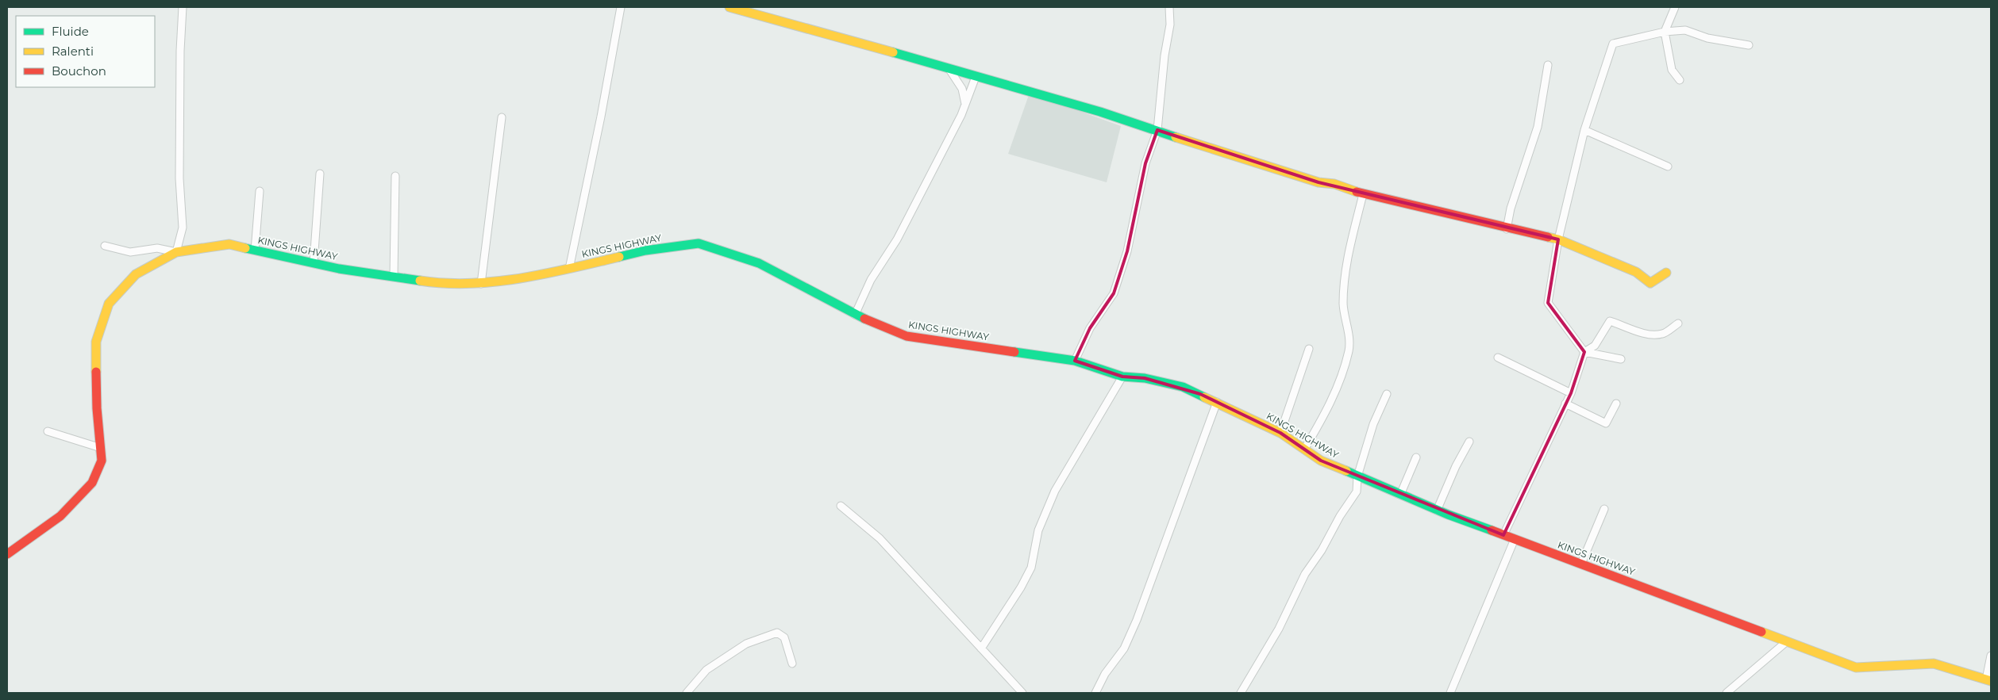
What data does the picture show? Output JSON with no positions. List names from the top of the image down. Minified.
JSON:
{"streets":{"street":["KINGS HIGHWAY"]},"legend":["Fluide","Ralenti","Bouchon"]}
